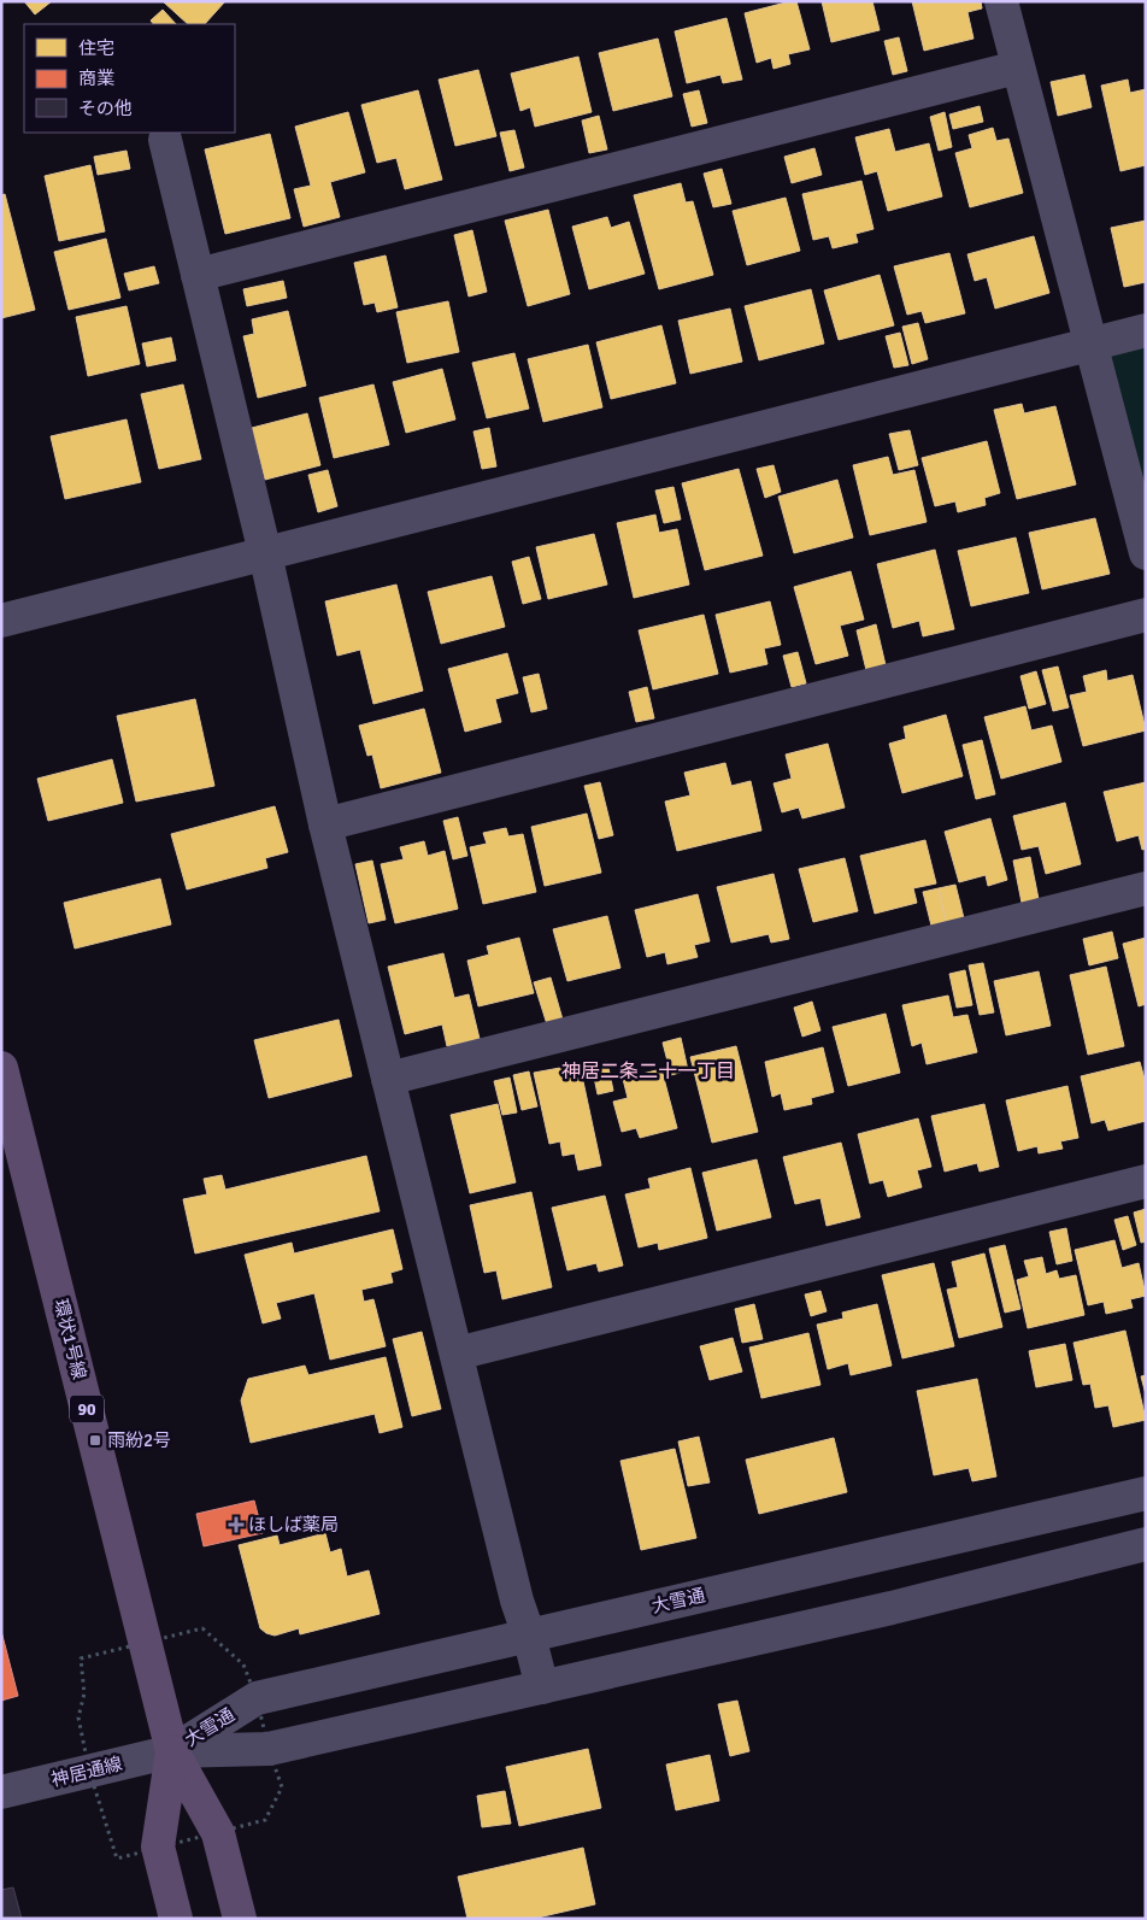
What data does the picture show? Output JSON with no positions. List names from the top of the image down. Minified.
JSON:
{"streets":{"main road":["環状1号線","90"],"street":["大雪通","神居通線"]},"crossings":[["環状1号線","大雪通"],["環状1号線","神居通線"],["大雪通","神居通線"]],"districts":["神居二条二十一丁目"],"places":{"transit":["雨紛2号"],"health":["ほしば薬局"]},"legend":["住宅","商業","その他"]}
